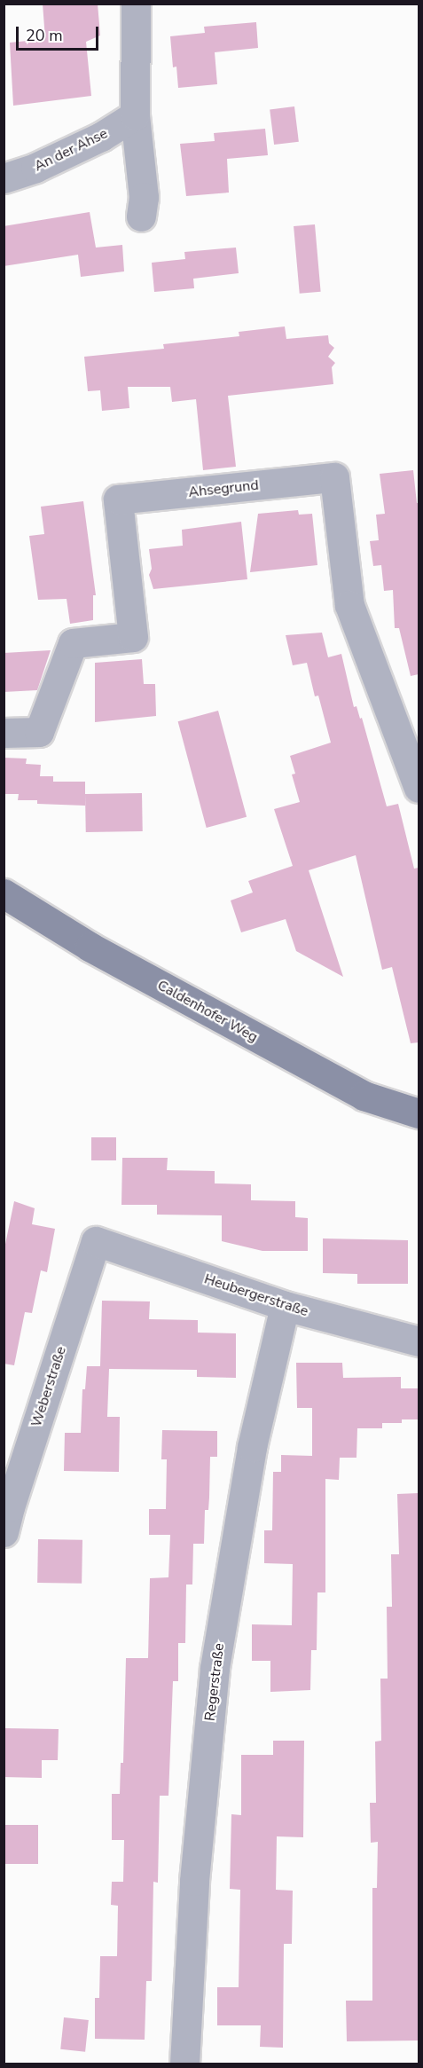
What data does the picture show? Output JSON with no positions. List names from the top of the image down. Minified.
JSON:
{"streets":{"main road":["Caldenhofer Weg"],"street":["An der Ahse","Ahsegrund","Heubergerstraße","Weberstraße","Regerstraße"]},"crossings":[["Heubergerstraße","Weberstraße"],["Heubergerstraße","Regerstraße"]],"scale_bar":"20 m"}
